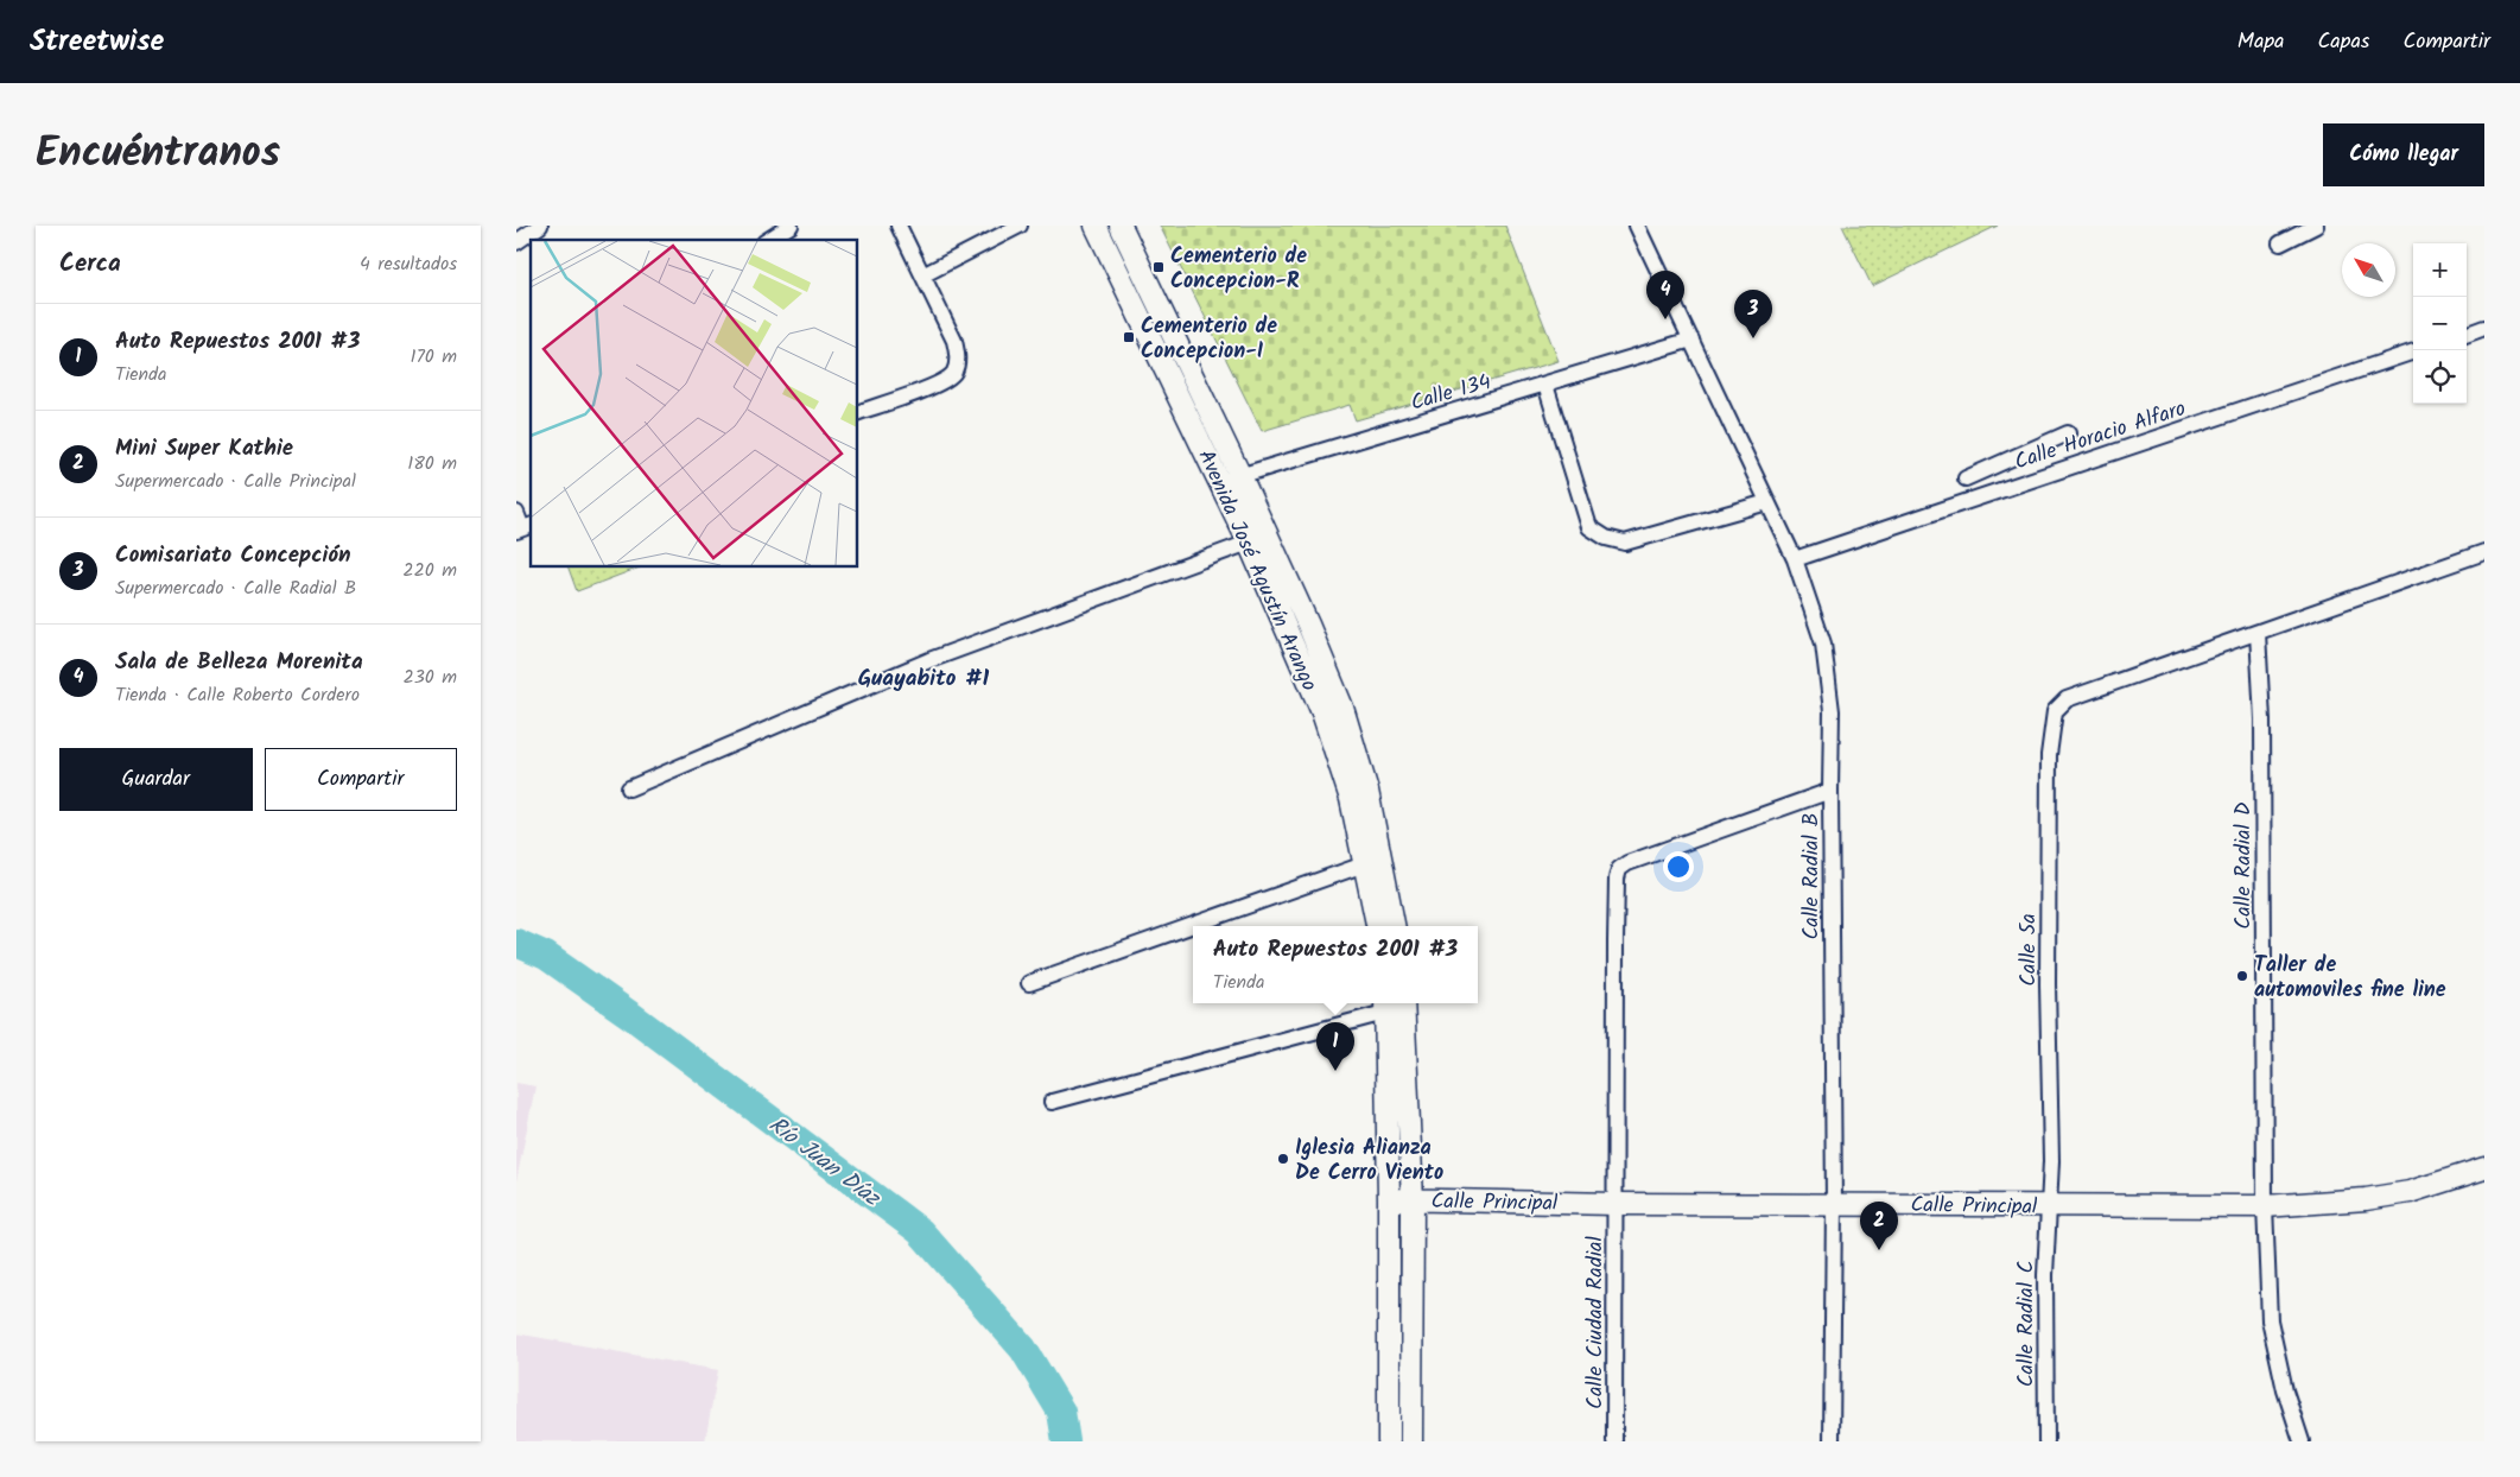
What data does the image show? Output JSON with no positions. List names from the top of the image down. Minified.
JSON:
{"streets":{"main road":["Avenida José Agustín Arango","Calle Principal"],"street":["Calle 134","Calle Horacio Alfaro","Calle Radial D","Calle Radial B","Calle 5a","Calle Ciudad Radial","Calle Radial C"]},"crossings":[["Calle 134","Avenida José Agustín Arango"],["Calle 134","Calle Radial B"],["Calle Horacio Alfaro","Calle Radial B"],["Calle Radial D","Calle 5a"],["Calle Radial D","Calle Principal"],["Calle Radial B","Calle Principal"],["Calle Radial B","Calle Ciudad Radial"],["Calle 5a","Calle Principal"],["Calle 5a","Calle Radial C"],["Calle Principal","Calle Ciudad Radial"],["Calle Principal","Calle Radial C"]],"districts":["Guayabito #1"],"water":["Río Juan Díaz"],"places":{"transit":["Cementerio de Concepcion-R","Cementerio de Concepcion-I"],"other":["Taller de automoviles fine line","Iglesia Alianza De Cerro Viento"]},"north":"top left","page":{"header":"Streetwise","nav":["Mapa","Capas","Compartir"],"title":"Encuéntranos","buttons":["Cómo llegar",["Guardar","Compartir"]],"heading":["Cerca","4 resultados"],"map_buttons":["+","−"],"pins":["4","3","1","2"],"list":[{"mark":"1","name":"Auto Repuestos 2001 #3","note":"Tienda","value":"170 m"},{"mark":"2","name":"Mini Super Kathie","note":"Supermercado · Calle Principal","value":"180 m"},{"mark":"3","name":"Comisariato Concepción","note":"Supermercado · Calle Radial B","value":"220 m"},{"mark":"4","name":"Sala de Belleza Morenita","note":"Tienda · Calle Roberto Cordero","value":"230 m"}],"popup":["Auto Repuestos 2001 #3","Tienda"]}}
